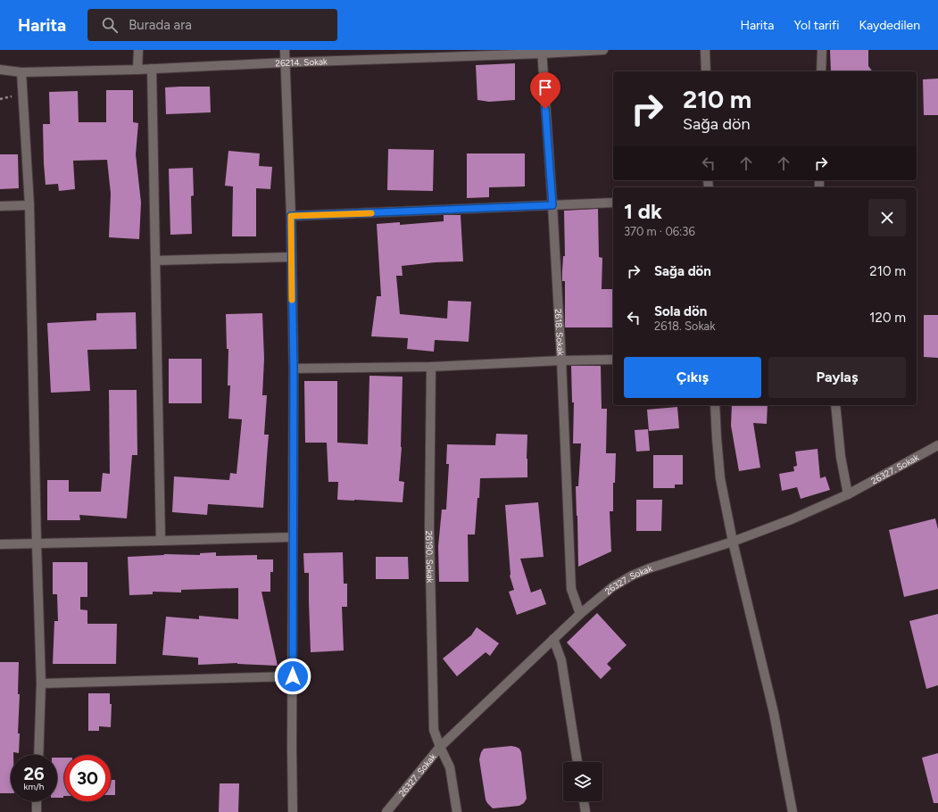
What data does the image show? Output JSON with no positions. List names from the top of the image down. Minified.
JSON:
{"streets":{"street":["26214. Sokak","2618. Sokak","26327. Sokak","26190. Sokak"]},"crossings":[["26214. Sokak","2618. Sokak"],["2618. Sokak","26327. Sokak"],["26327. Sokak","26190. Sokak"]],"page":{"header":"Harita","search":"Burada ara","nav":["Harita","Yol tarifi","Kaydedilen"],"turn":["210 m","Sağa dön"],"heading":["1 dk","370 m · 06:36"],"list":[{"name":"Sağa dön","value":"210 m"},{"name":"Sola dön","note":"2618. Sokak","value":"120 m"}],"buttons":["Çıkış","Paylaş"],"speed":"26 km/h","limit":"30"}}
